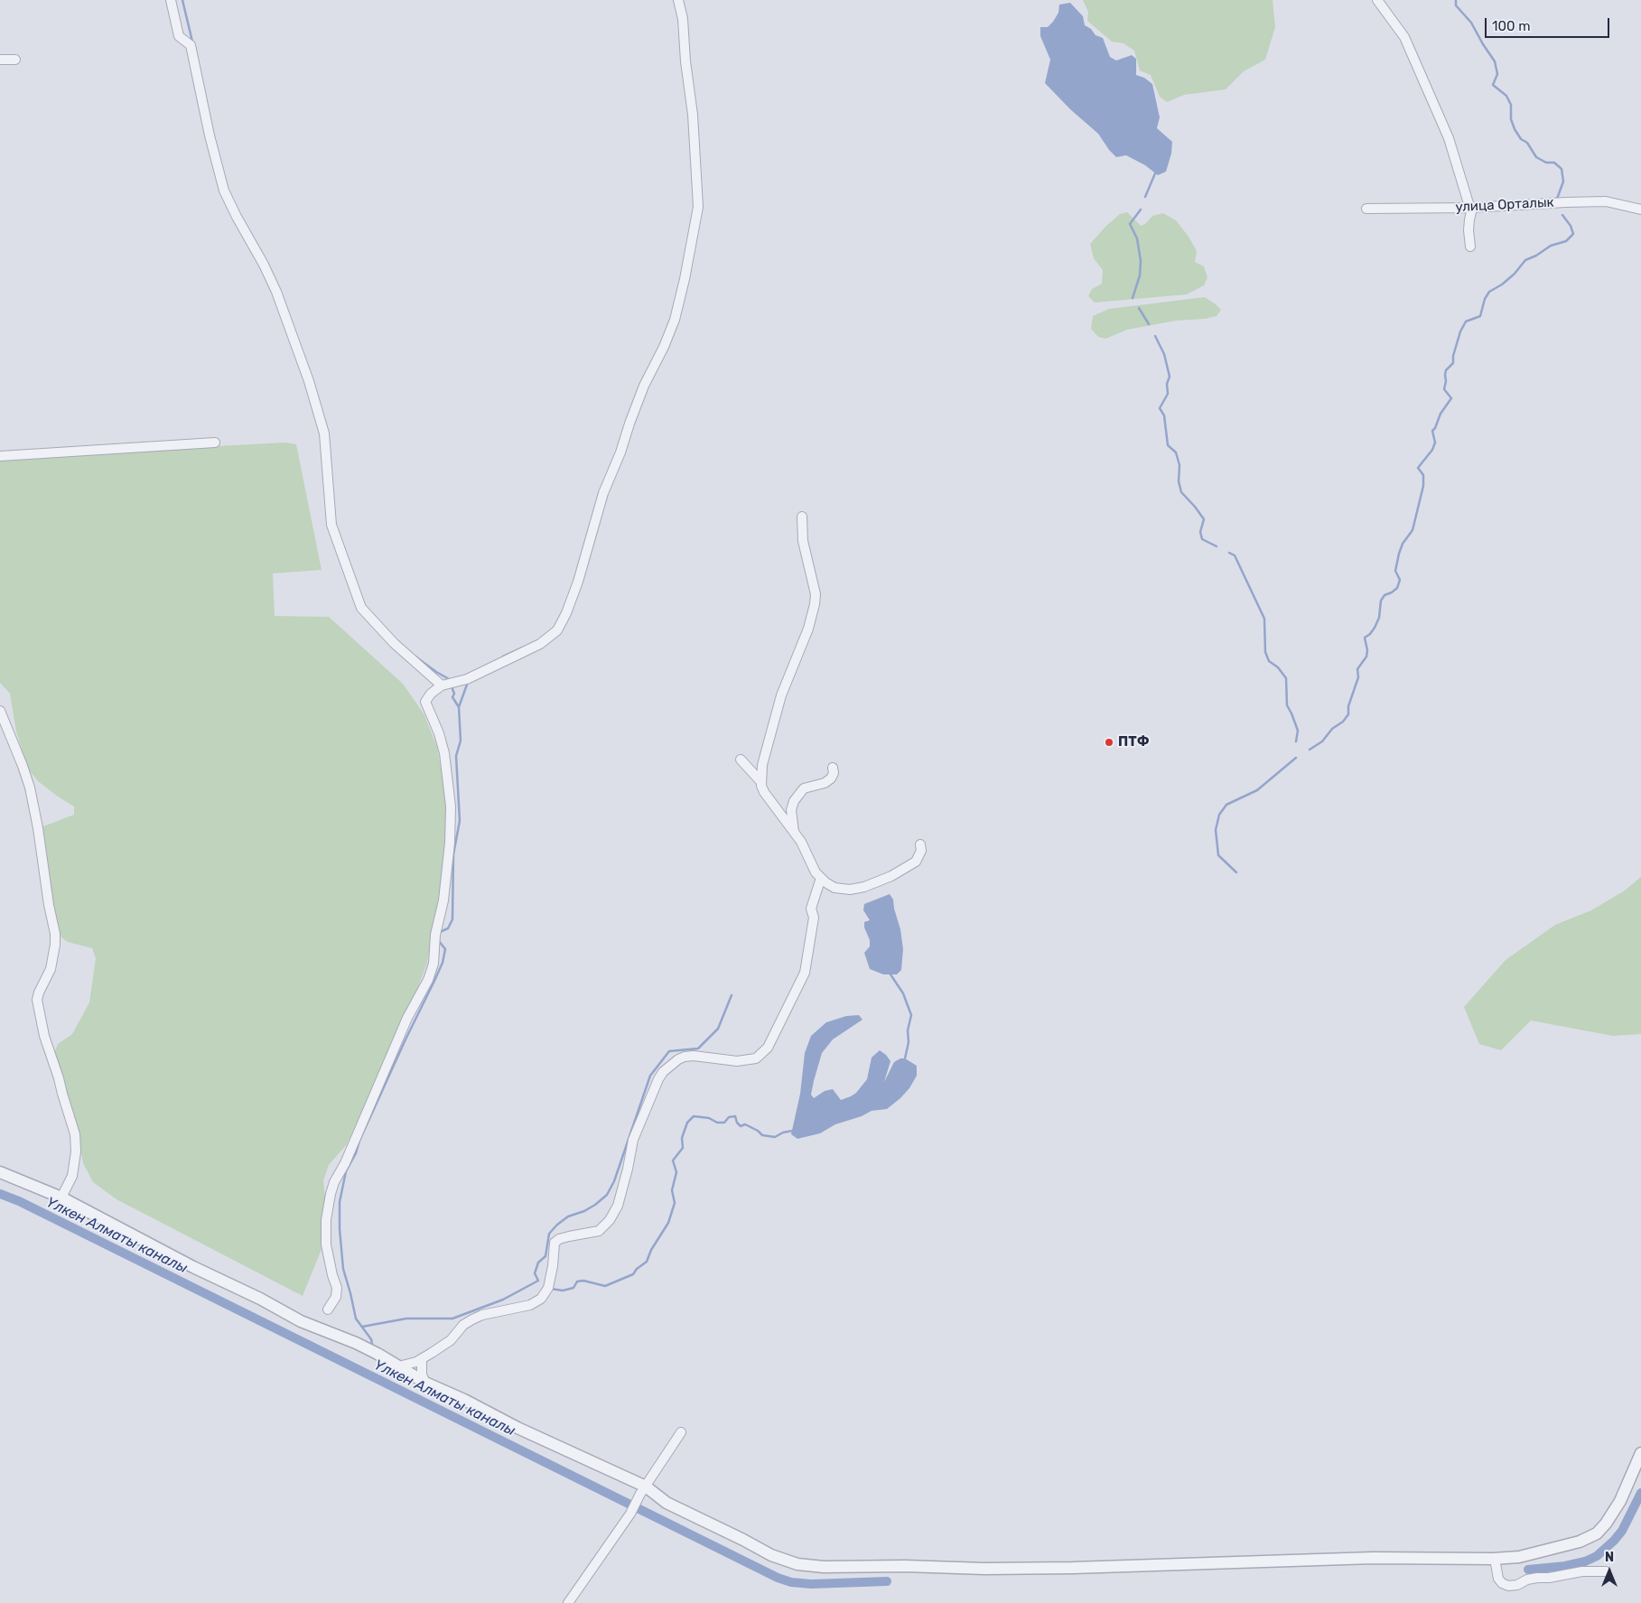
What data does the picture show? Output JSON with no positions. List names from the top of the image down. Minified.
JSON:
{"streets":{"street":["улица Орталык"]},"water":["Үлкен Алматы каналы"],"places":["ПТФ"],"scale_bar":"100 m","north":"top"}
